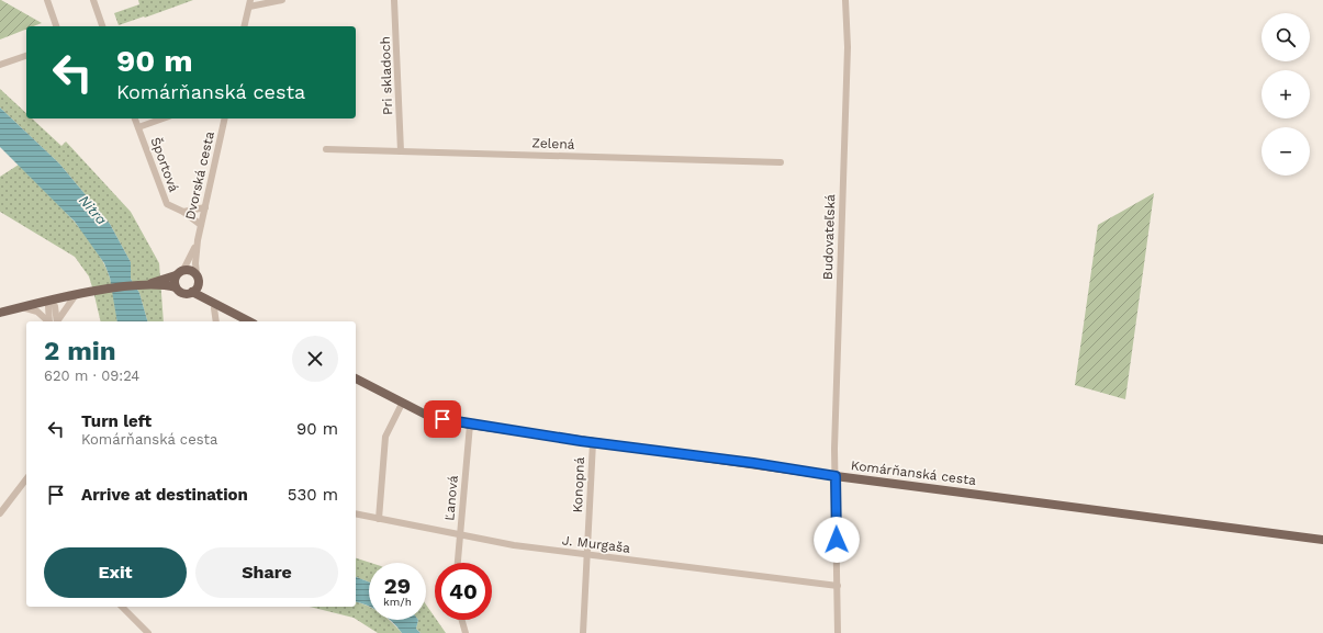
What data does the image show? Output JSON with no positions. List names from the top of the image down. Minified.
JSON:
{"streets":{"main road":["Komárňanská cesta"],"street":["Pri skladoch","Zelená","Športová","Dvorská cesta","Budovateľská","Konopná","Ľanová","J. Murgaša"]},"crossings":[["Pri skladoch","Zelená"],["Športová","Dvorská cesta"],["Budovateľská","Komárňanská cesta"],["Budovateľská","J. Murgaša"],["Komárňanská cesta","Konopná"],["Komárňanská cesta","Ľanová"],["Konopná","J. Murgaša"],["Ľanová","J. Murgaša"]],"water":["Nitra"],"page":{"map_buttons":["+","−"],"turn":["90 m","Komárňanská cesta"],"heading":["2 min","620 m · 09:24"],"list":[{"name":"Turn left","note":"Komárňanská cesta","value":"90 m"},{"name":"Arrive at destination","value":"530 m"}],"buttons":["Exit","Share"],"speed":"29 km/h","limit":"40"}}
